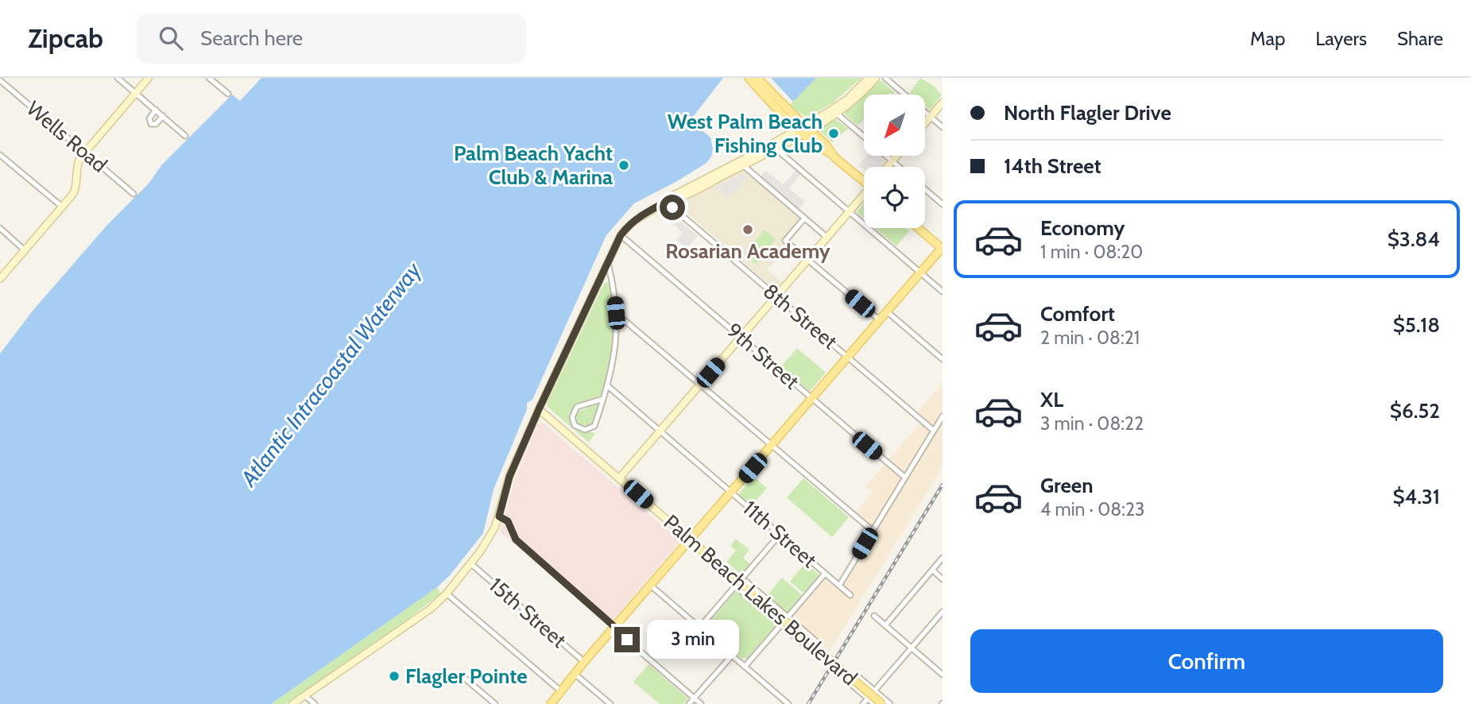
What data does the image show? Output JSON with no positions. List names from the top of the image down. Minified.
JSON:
{"streets":{"main road":["Palm Beach Lakes Boulevard"],"street":["Wells Road","8th Street","9th Street","11th Street","15th Street"]},"water":["Atlantic Intracoastal Waterway"],"places":["West Palm Beach Fishing Club","Palm Beach Yacht Club & Marina","Rosarian Academy","Flagler Pointe"],"north":"bottom left","page":{"header":"Zipcab","search":"Search here","nav":["Map","Layers","Share"],"banner":["North Flagler Drive","14th Street"],"list":[{"name":"Economy","note":"1 min · 08:20","value":"$3.84"},{"name":"Comfort","note":"2 min · 08:21","value":"$5.18"},{"name":"XL","note":"3 min · 08:22","value":"$6.52"},{"name":"Green","note":"4 min · 08:23","value":"$4.31"}],"buttons":"Confirm","bubble":"3 min"}}
